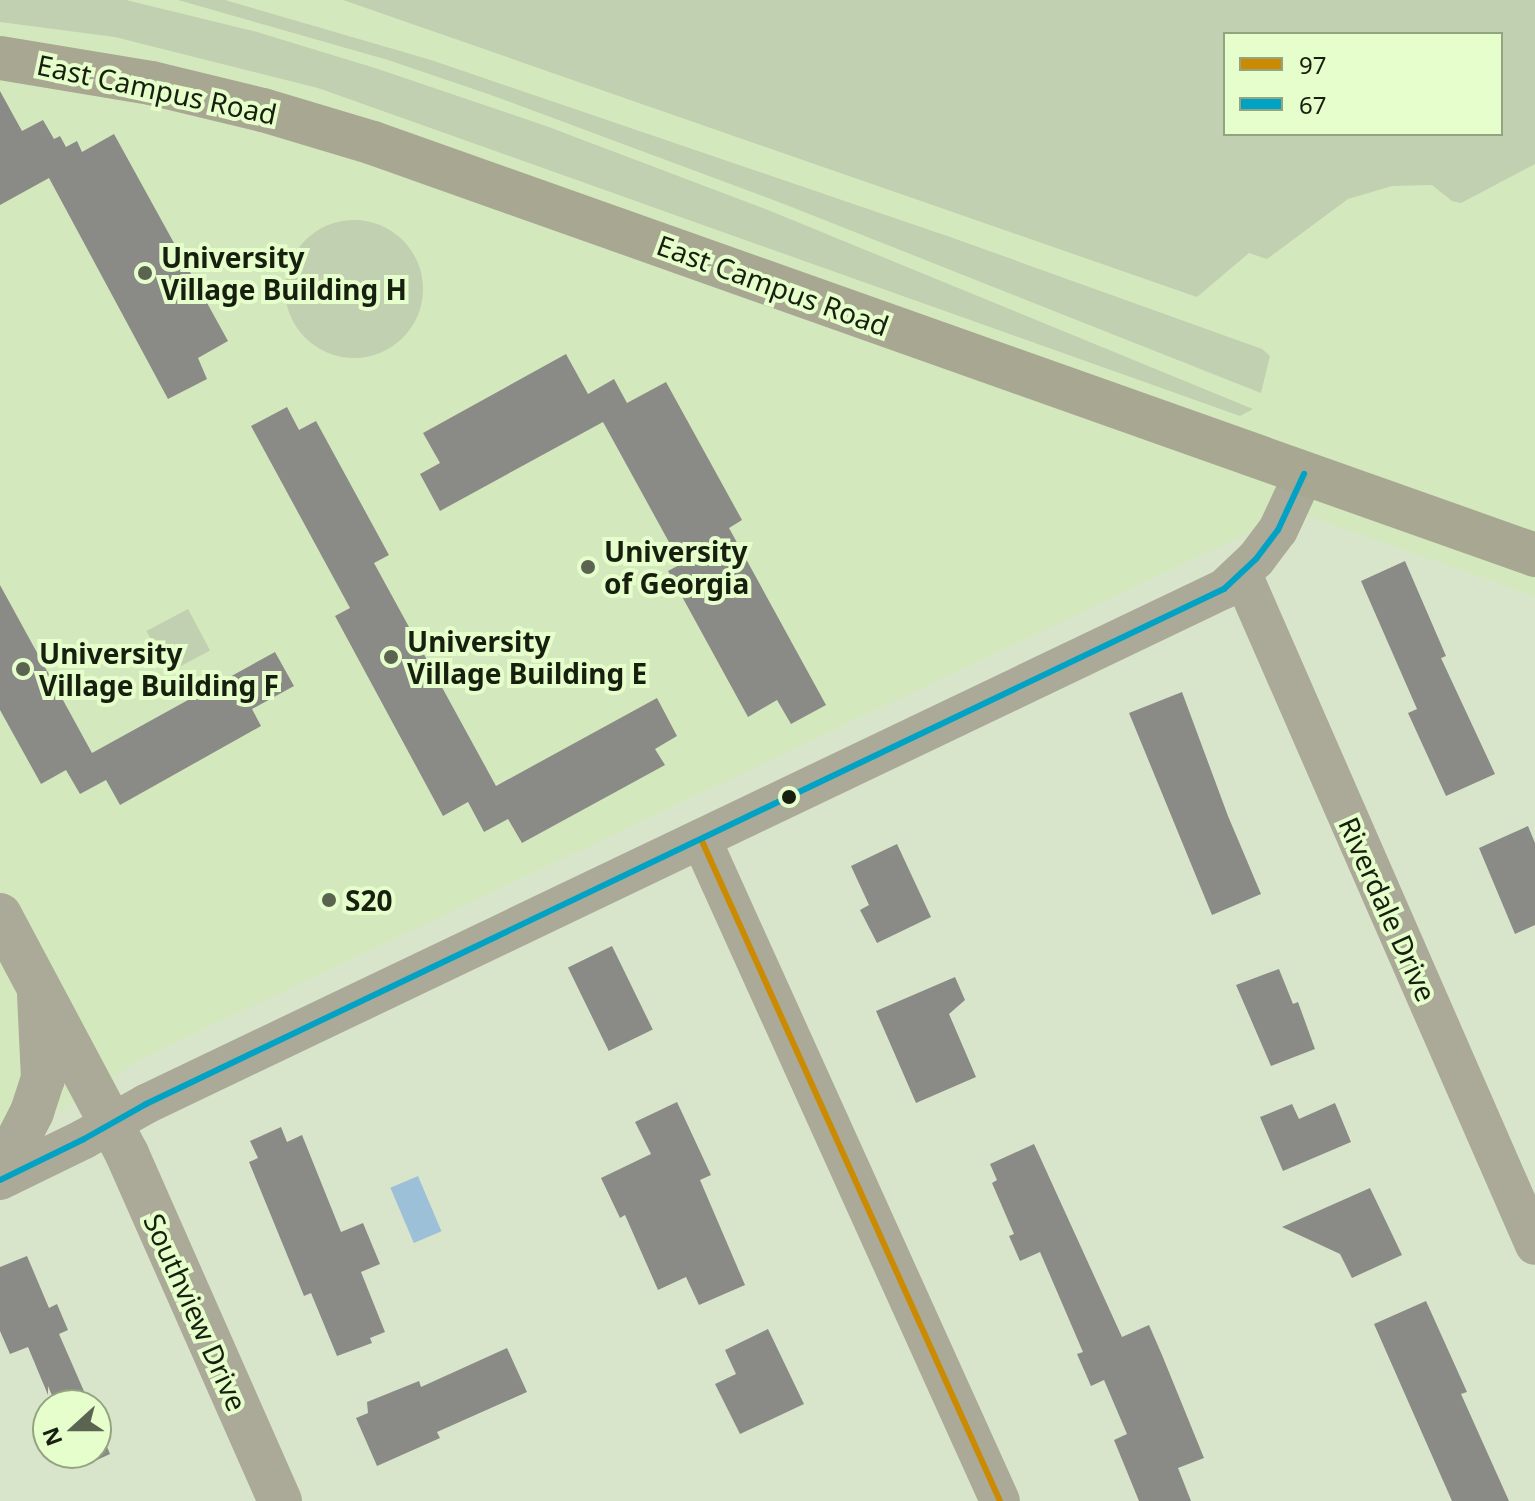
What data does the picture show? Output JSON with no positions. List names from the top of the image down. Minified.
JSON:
{"streets":{"main road":["East Campus Road"],"street":["Riverdale Drive","Southview Drive"]},"places":["University Village Building H","University of Georgia","University Village Building E","University Village Building F","S20"],"lines":["transit line 67","transit line 97"],"legend":["97","67"],"north":"left"}
